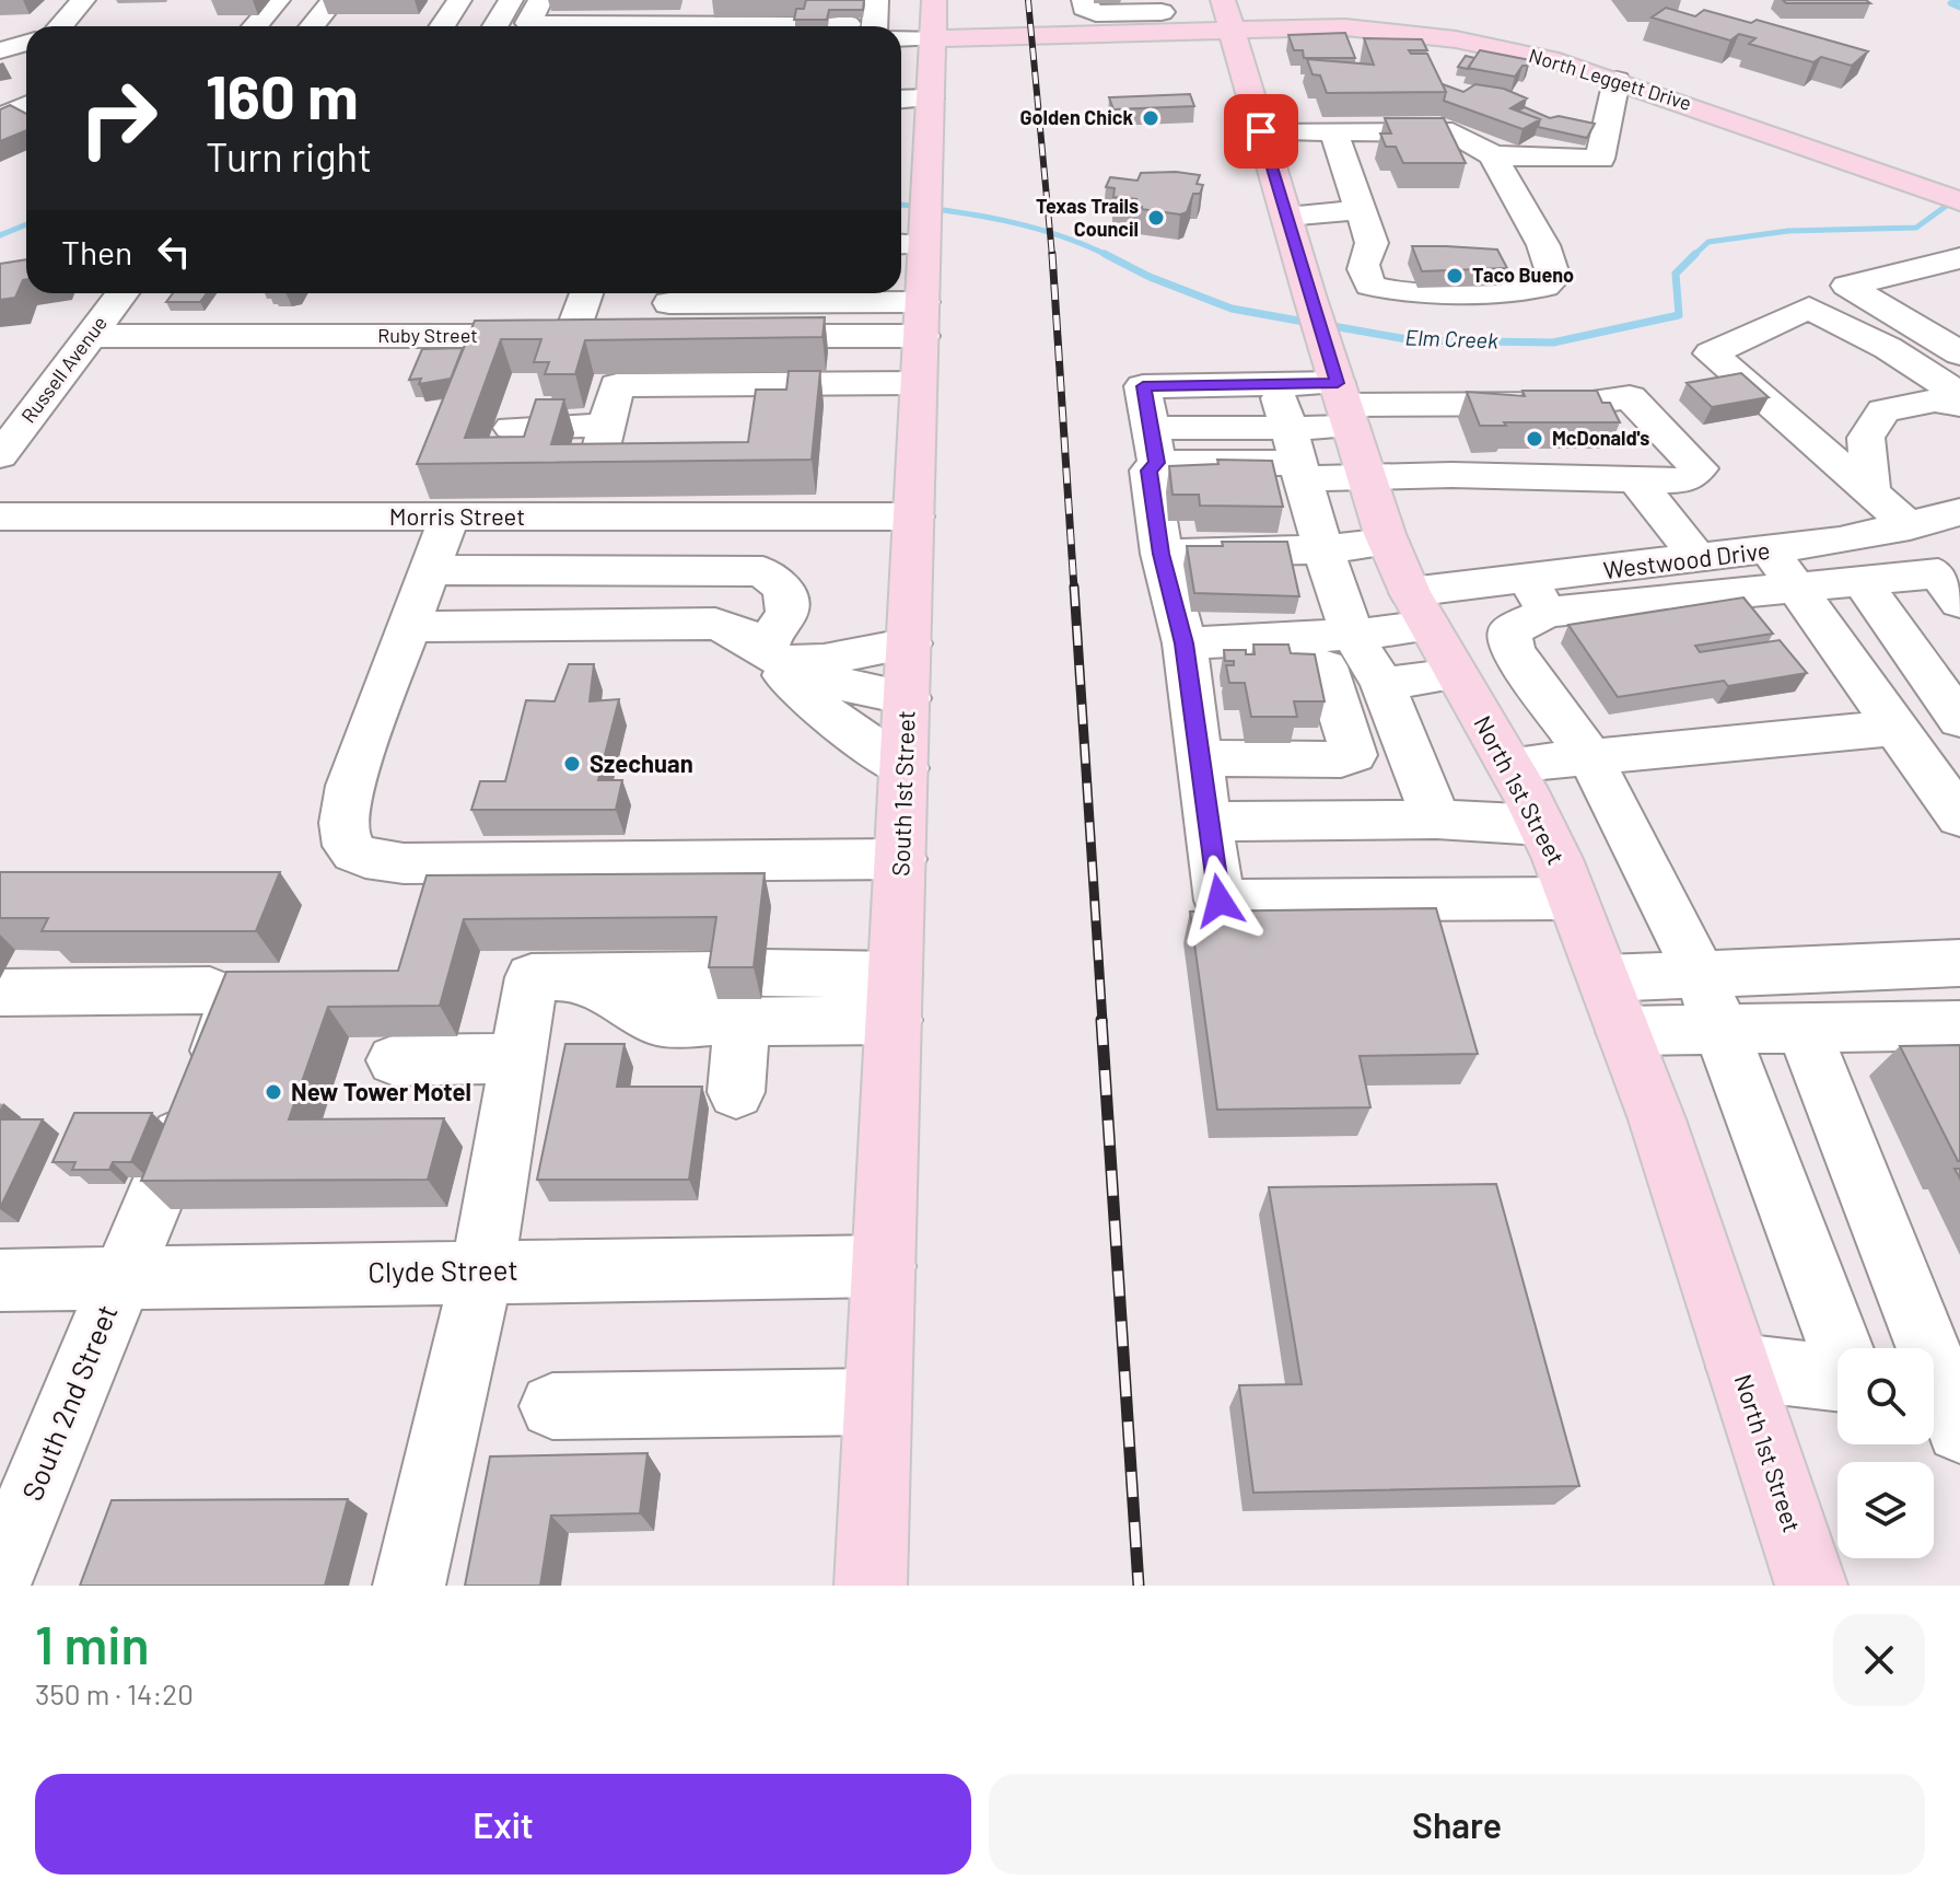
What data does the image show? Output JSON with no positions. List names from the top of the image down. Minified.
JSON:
{"streets":{"main road":["North Leggett Drive","North 1st Street","South 1st Street"],"street":["Ruby Street","Russell Avenue","Morris Street","Westwood Drive","Clyde Street","South 2nd Street"]},"crossings":[["North Leggett Drive","North 1st Street"],["North Leggett Drive","South 1st Street"],["Ruby Street","Russell Avenue"],["Morris Street","South 1st Street"],["Westwood Drive","North 1st Street"],["South 1st Street","Clyde Street"],["Clyde Street","South 2nd Street"]],"water":["Elm Creek"],"places":["Golden Chick","Texas Trails Council","Taco Bueno","McDonald's","Szechuan","New Tower Motel"],"page":{"turn":["160 m","Turn right"],"then":"Then","heading":["1 min","350 m · 14:20"],"buttons":["Exit","Share"]}}
